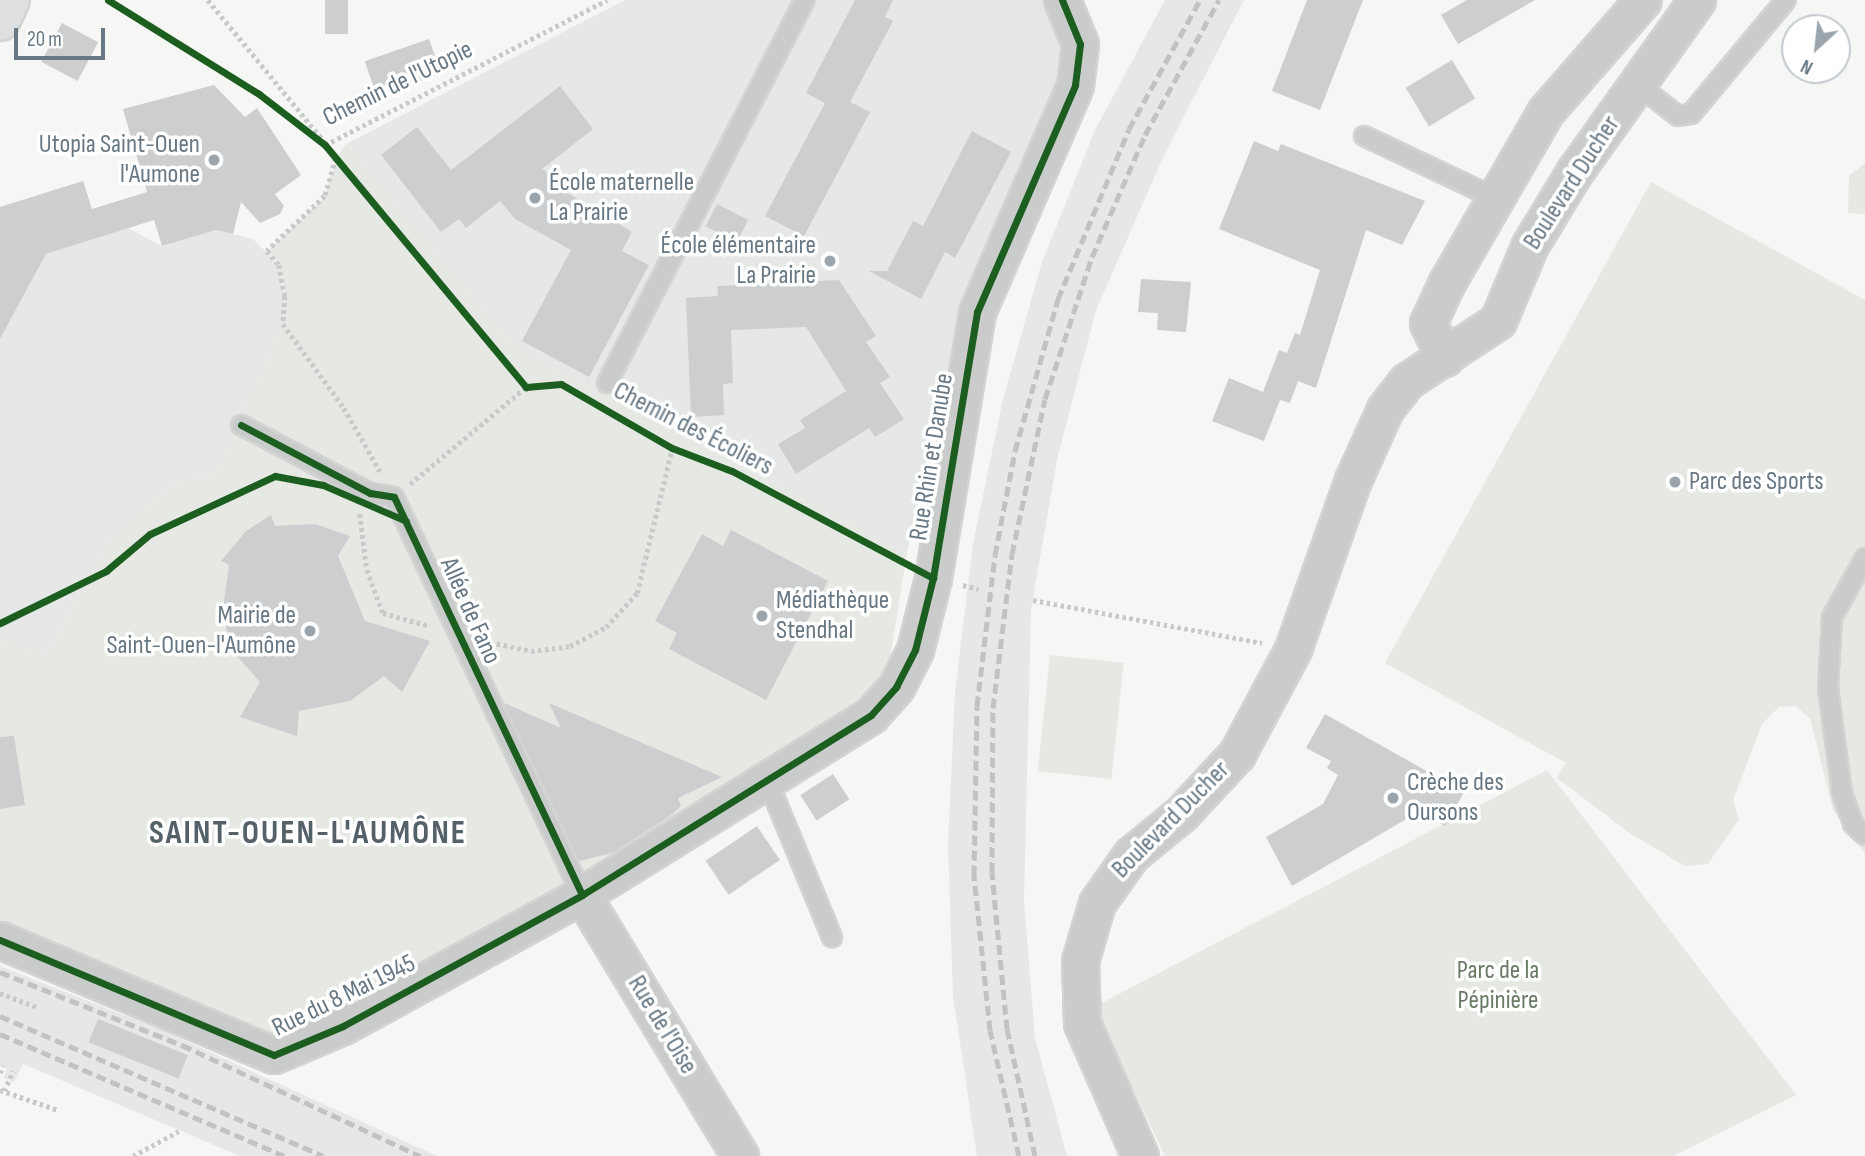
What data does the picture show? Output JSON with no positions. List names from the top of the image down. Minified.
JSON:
{"streets":{"street":["Boulevard Ducher","Rue Rhin et Danube","Rue du 8 Mai 1945","Rue de l'Oise"],"lane":["Allée de Fano"],"path":["Chemin des Écoliers"],"cycle path":["Chemin de l'Utopie"]},"crossings":[["Chemin des Écoliers","Rue Rhin et Danube"],["Rue Rhin et Danube","Allée de Fano"],["Rue Rhin et Danube","Rue du 8 Mai 1945"],["Rue Rhin et Danube","Rue de l'Oise"],["Allée de Fano","Rue du 8 Mai 1945"],["Allée de Fano","Rue de l'Oise"],["Rue du 8 Mai 1945","Rue de l'Oise"]],"districts":["SAINT-OUEN-L'AUMÔNE"],"parks":["Parc de la Pépinière"],"places":["Utopia Saint-Ouen l'Aumone","École maternelle La Prairie","École élémentaire La Prairie","Parc des Sports","Médiathèque Stendhal","Mairie de Saint-Ouen-l'Aumône","Crèche des Oursons"],"scale_bar":"20 m","north":"bottom left"}
